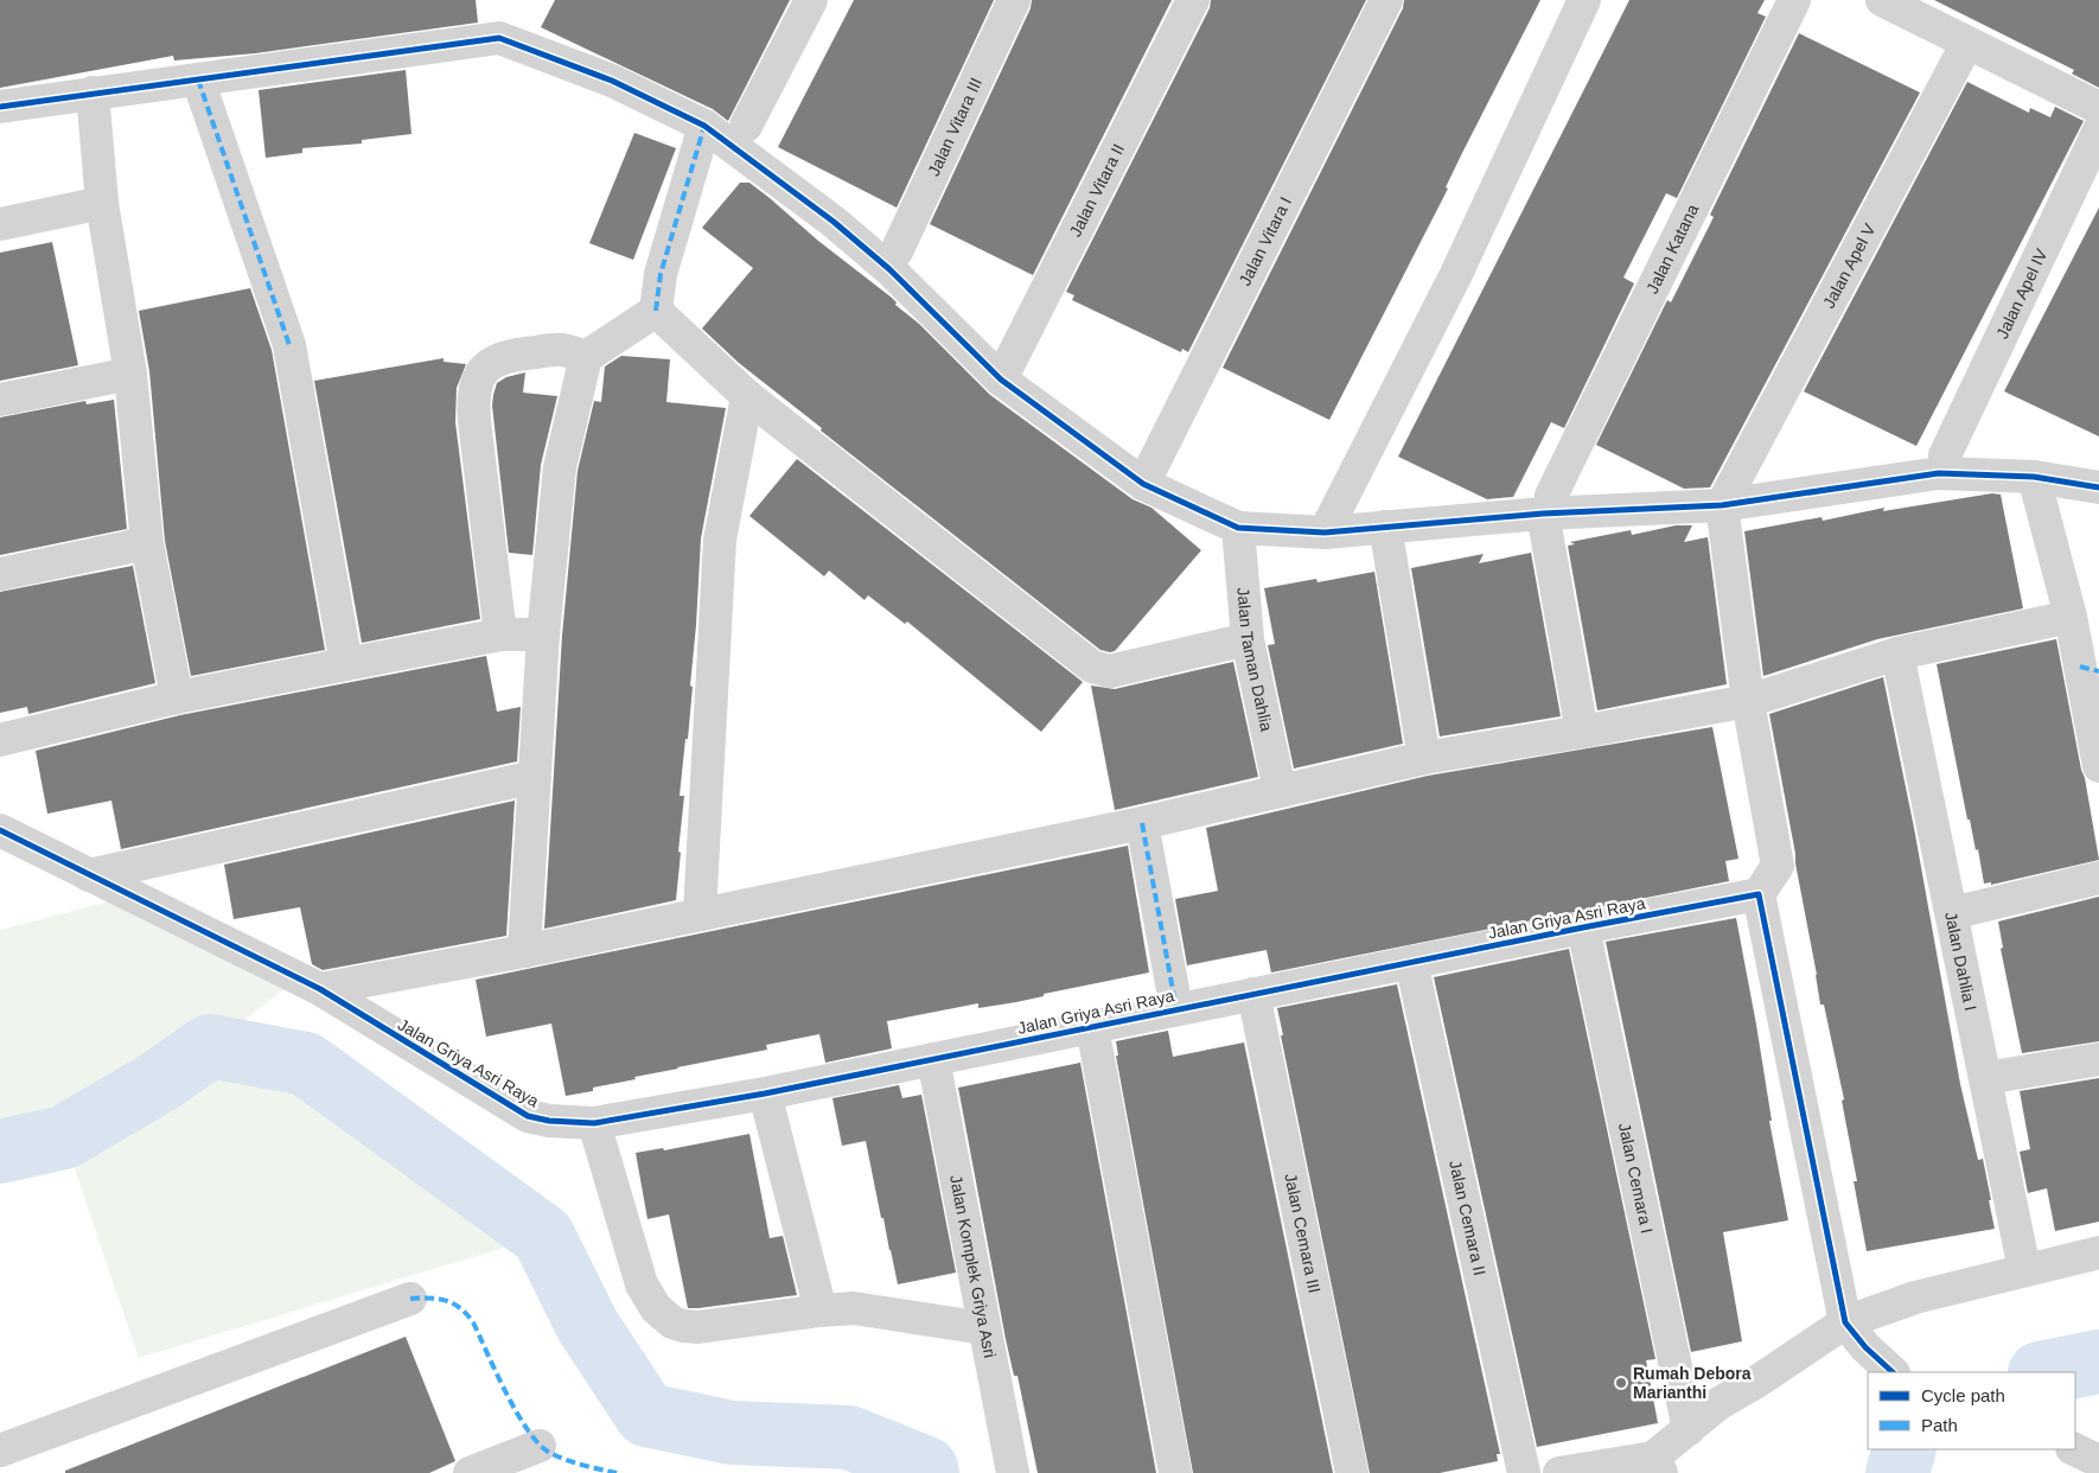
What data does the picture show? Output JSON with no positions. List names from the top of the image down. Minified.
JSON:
{"streets":{"street":["Jalan Vitara III","Jalan Vitara II","Jalan Vitara I","Jalan Katana","Jalan Apel V","Jalan Apel IV","Jalan Taman Dahlia","Jalan Griya Asri Raya","Jalan Dahlia I","Jalan Cemara I","Jalan Cemara II","Jalan Cemara III","Jalan Komplek Griya Asri"]},"crossings":[["Jalan Griya Asri Raya","Jalan Cemara I"],["Jalan Griya Asri Raya","Jalan Cemara II"],["Jalan Griya Asri Raya","Jalan Cemara III"],["Jalan Griya Asri Raya","Jalan Komplek Griya Asri"]],"places":["Rumah Debora Marianthi"],"legend":["Cycle path","Path"]}
